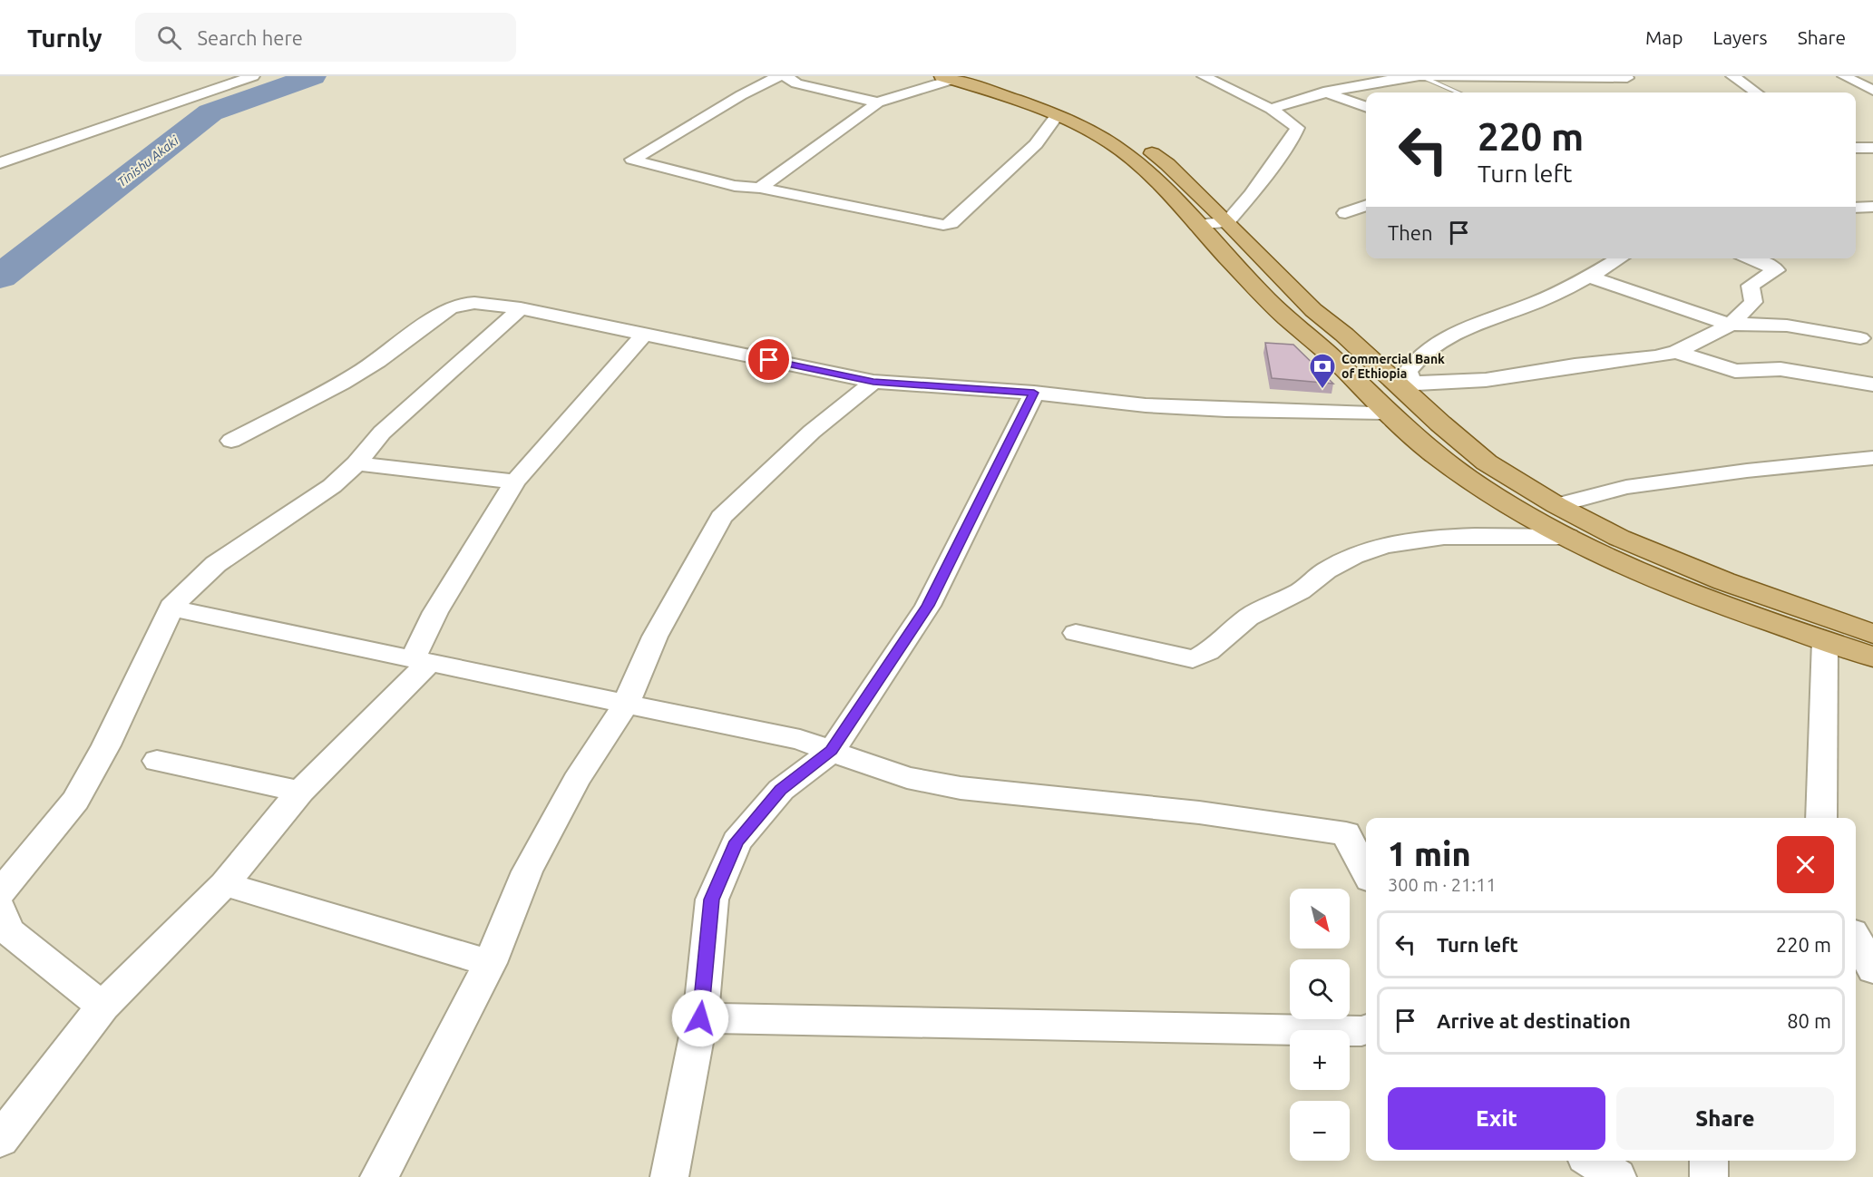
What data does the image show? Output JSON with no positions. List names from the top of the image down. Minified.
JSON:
{"water":["Tinishu Akaki"],"places":{"bank":["Commercial Bank of Ethiopia"]},"north":"bottom right","page":{"header":"Turnly","search":"Search here","nav":["Map","Layers","Share"],"turn":["220 m","Turn left"],"then":"Then","heading":["1 min","300 m · 21:11"],"map_buttons":["+","−"],"list":[{"name":"Turn left","value":"220 m"},{"name":"Arrive at destination","value":"80 m"}],"buttons":["Exit","Share"]}}
